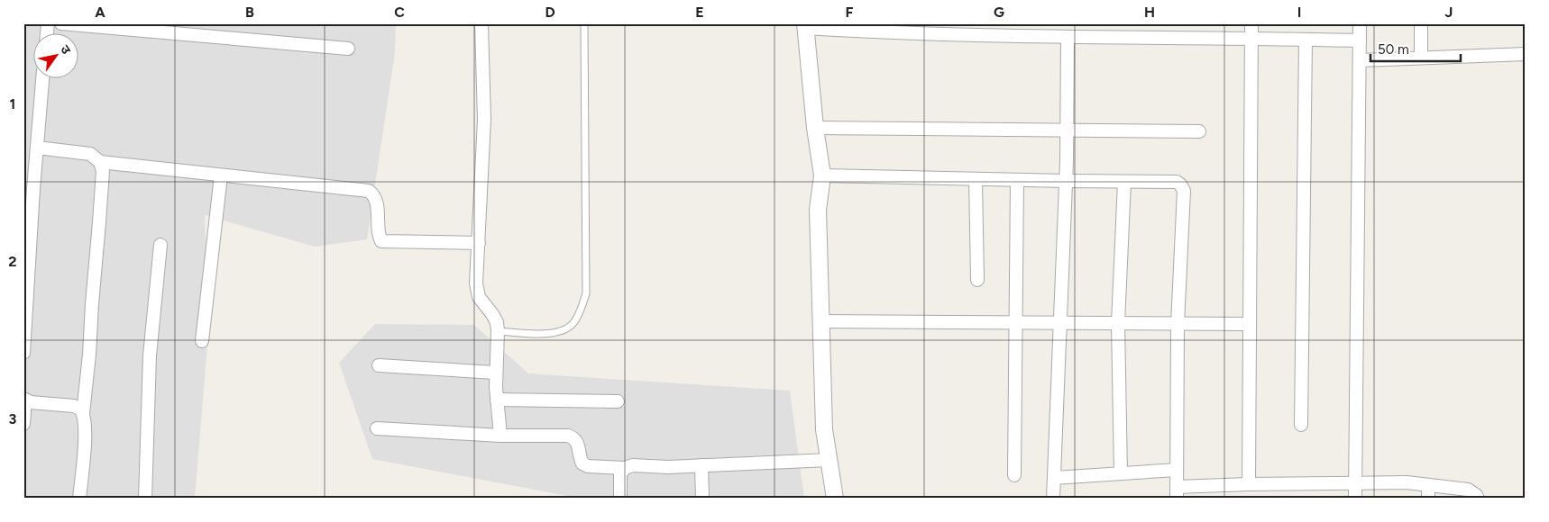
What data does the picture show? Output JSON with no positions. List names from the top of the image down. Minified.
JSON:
{"scale_bar":"50 m","north":"top right","grid":{"columns":["A","B","C","D","E","F","G","H","I","J"],"rows":["1","2","3"]}}
